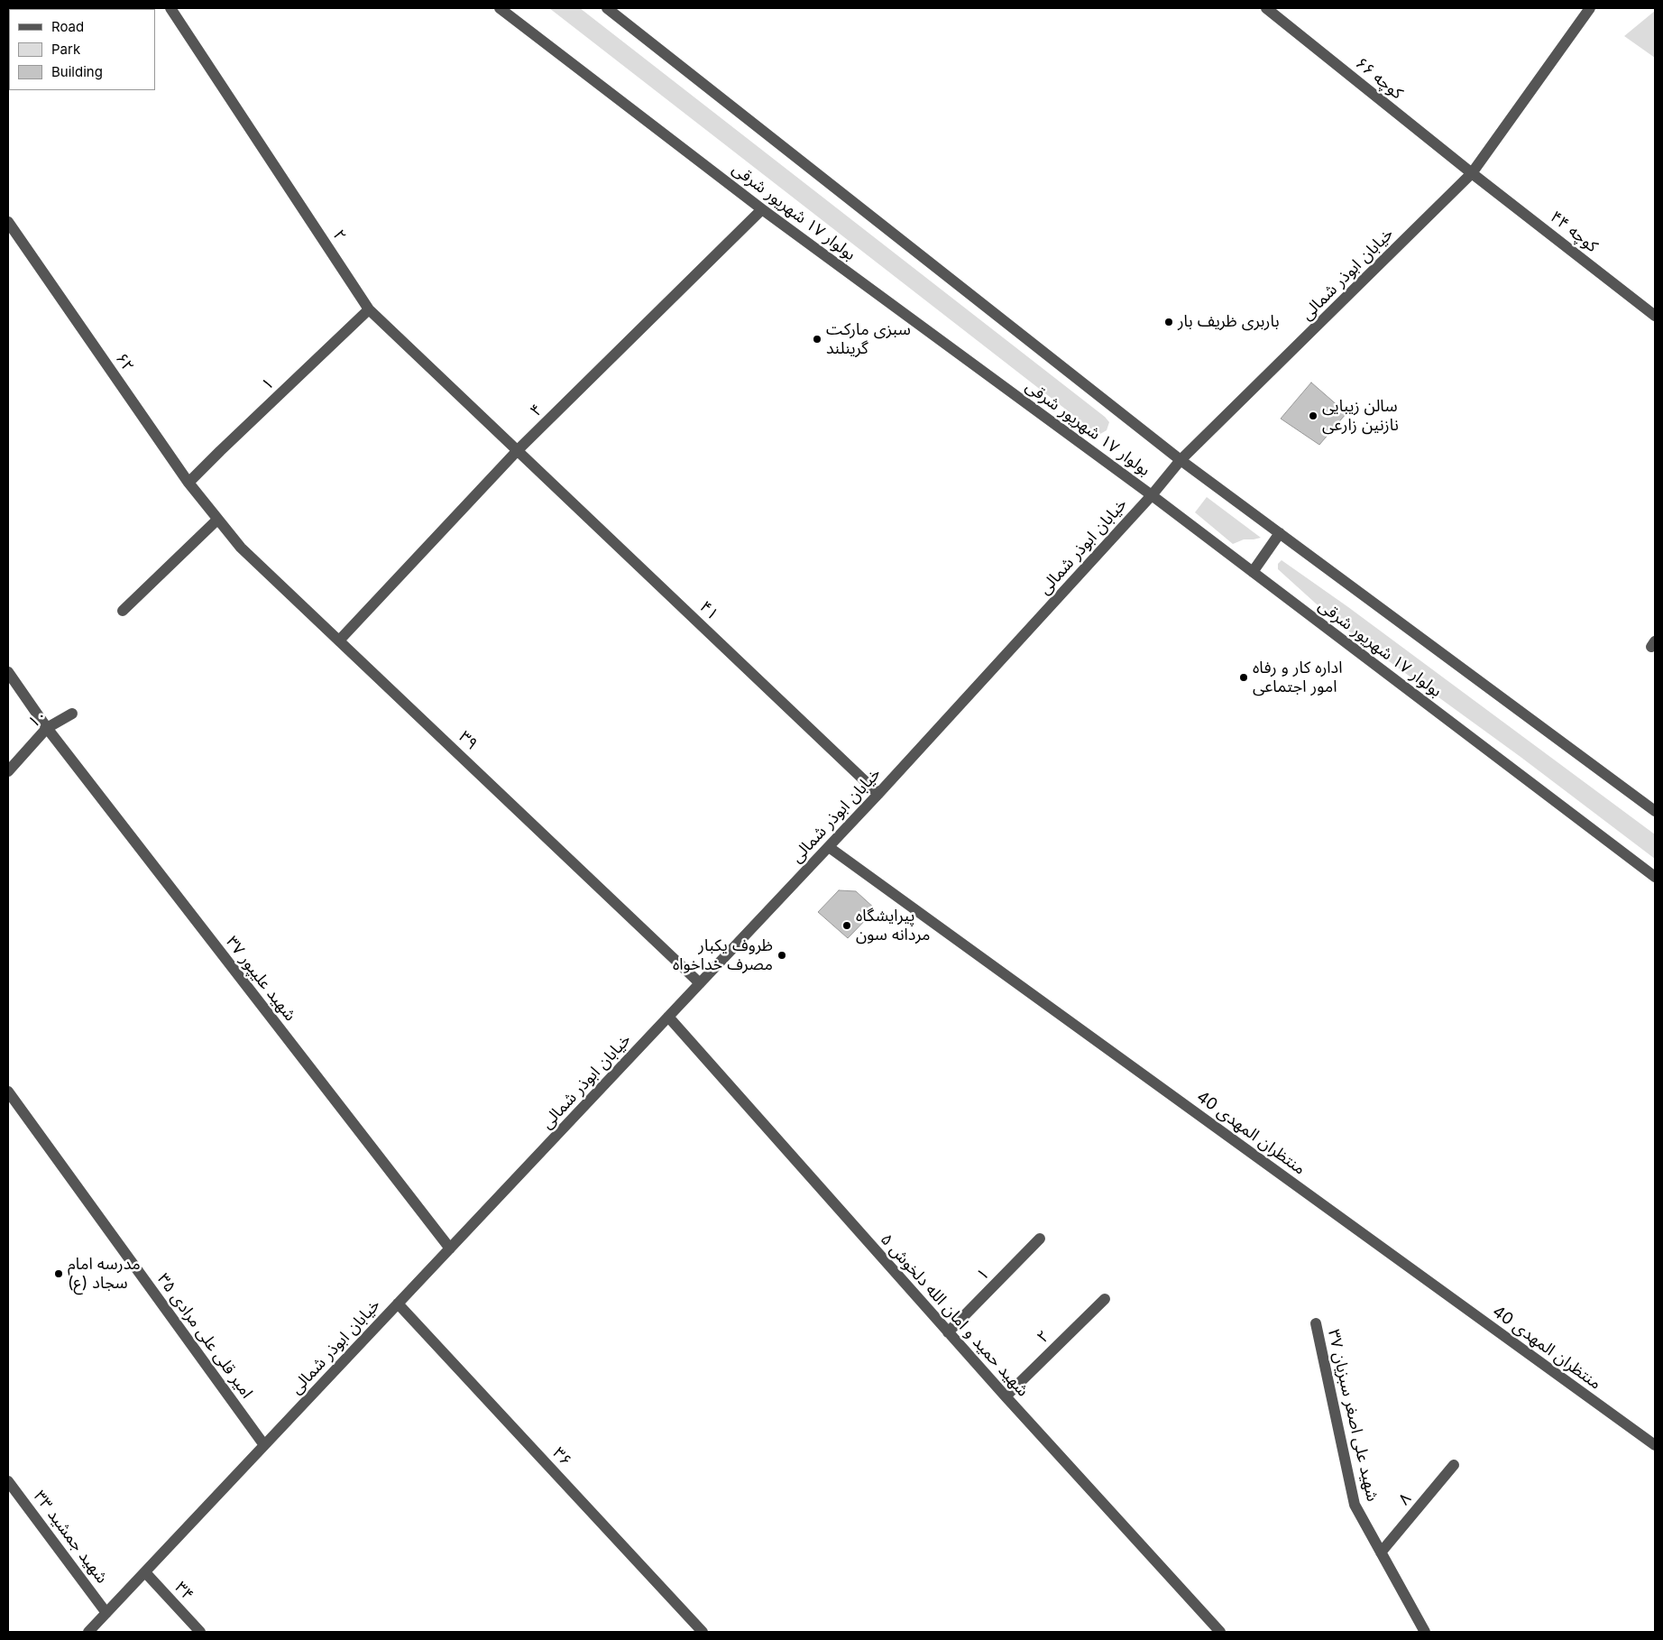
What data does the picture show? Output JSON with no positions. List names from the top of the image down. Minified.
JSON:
{"streets":{"street":["کوچه ۶۶","بولوار ۱۷ شهریور شرقی","کوچه ۴۴","۲","خیابان ابوذر شمالی","۶۲","۱","۴","۴۱","۱۰","۳۹","شهید علیپور ۳۷","منتظران المهدی 40","شهید حمید و امان الله دلخوش ۵","امیر قلی علی مرادی ۳۵","شهید علی اصغر سبزیان ۳۷","۳۶","۸","شهید جمشید ۳۳","۳۴"]},"crossings":[["کوچه ۶۶","کوچه ۴۴"],["کوچه ۶۶","خیابان ابوذر شمالی"],["بولوار ۱۷ شهریور شرقی","خیابان ابوذر شمالی"],["بولوار ۱۷ شهریور شرقی","۴"],["کوچه ۴۴","خیابان ابوذر شمالی"],["۲","۱"],["۲","۴"],["۲","۴۱"],["۲","شهید حمید و امان الله دلخوش ۵"],["خیابان ابوذر شمالی","۴۱"],["خیابان ابوذر شمالی","۳۹"],["خیابان ابوذر شمالی","شهید علیپور ۳۷"],["خیابان ابوذر شمالی","منتظران المهدی 40"],["خیابان ابوذر شمالی","شهید حمید و امان الله دلخوش ۵"],["خیابان ابوذر شمالی","امیر قلی علی مرادی ۳۵"],["خیابان ابوذر شمالی","۳۶"],["خیابان ابوذر شمالی","شهید جمشید ۳۳"],["خیابان ابوذر شمالی","۳۴"],["۶۲","۱"],["۶۲","۳۹"],["۱","شهید حمید و امان الله دلخوش ۵"],["۴","۴۱"],["۴","۳۹"],["۱۰","شهید علیپور ۳۷"],["شهید علی اصغر سبزیان ۳۷","۸"]],"places":["باربری ظریف بار","سبزی مارکت گرینلند","سالن زیبایی نازنین زارعی","اداره کار و رفاه امور اجتماعی","پیرایشگاه مردانه سون","ظروف یکبار مصرف خداخواه","مدرسه امام سجاد (ع)"],"legend":["Road","Park","Building"]}
